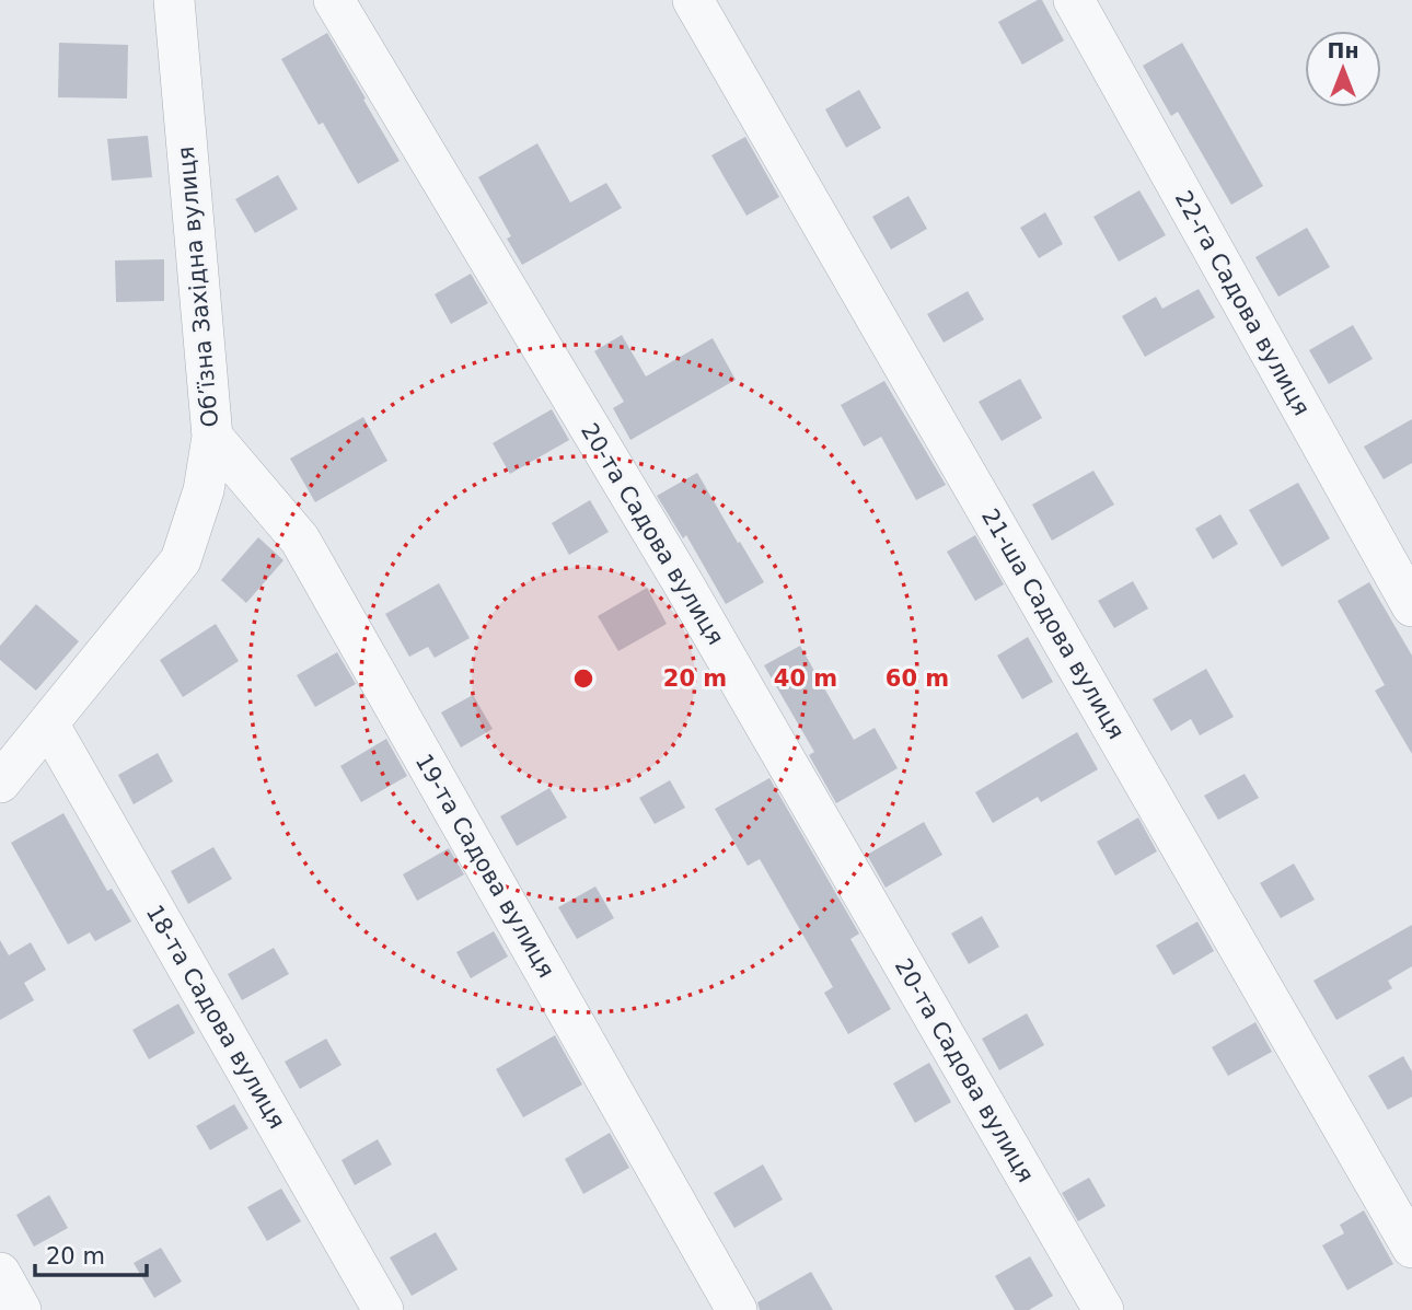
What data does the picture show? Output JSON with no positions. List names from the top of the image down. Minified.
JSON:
{"streets":{"street":["Обʼїзна Західна вулиця","22-га Садова вулиця","20-та Садова вулиця","21-ша Садова вулиця","19-та Садова вулиця","18-та Садова вулиця"]},"crossings":[["Обʼїзна Західна вулиця","19-та Садова вулиця"],["Обʼїзна Західна вулиця","18-та Садова вулиця"]],"scale_bar":"20 m","north":"top","rings":["20 m","40 m","60 m"]}
